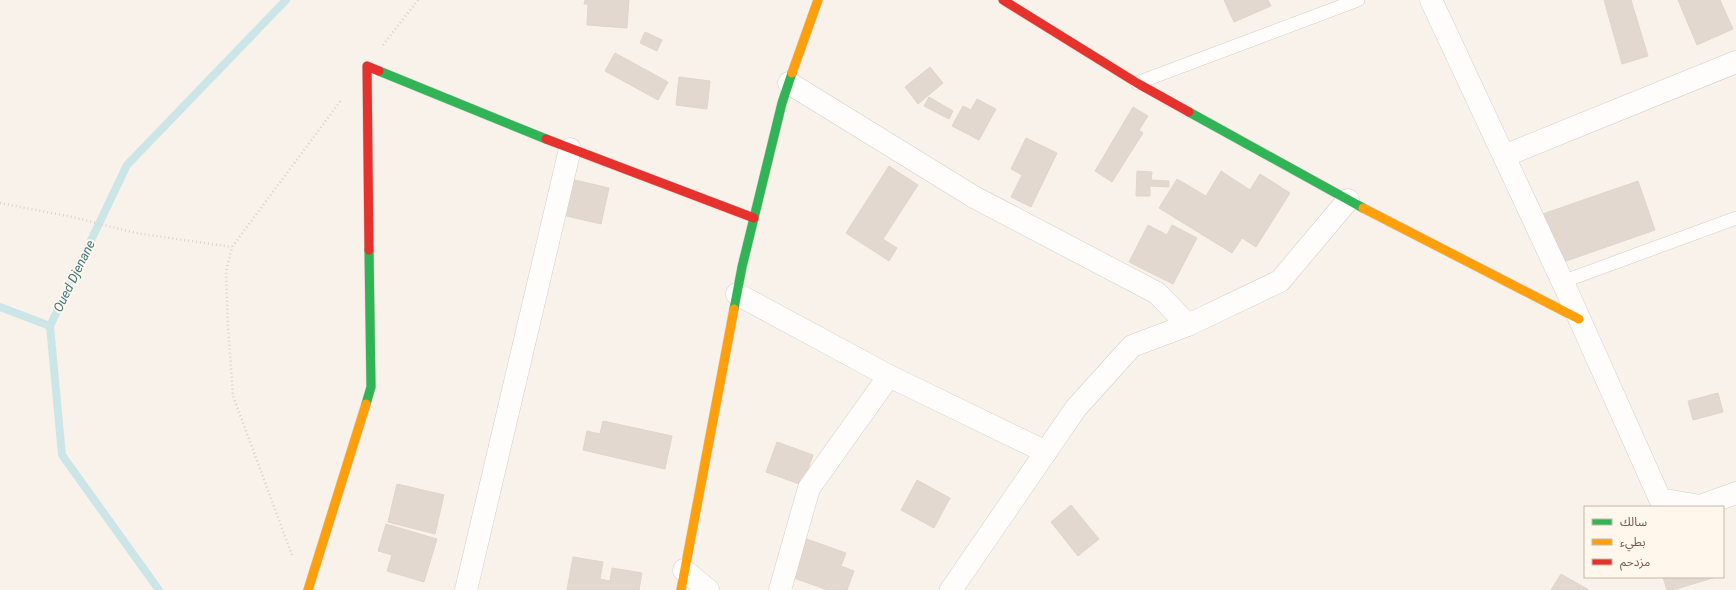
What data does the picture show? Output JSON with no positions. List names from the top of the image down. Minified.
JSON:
{"water":["Oued Djenane"],"legend":["سالك","بطيء","مزدحم"]}
